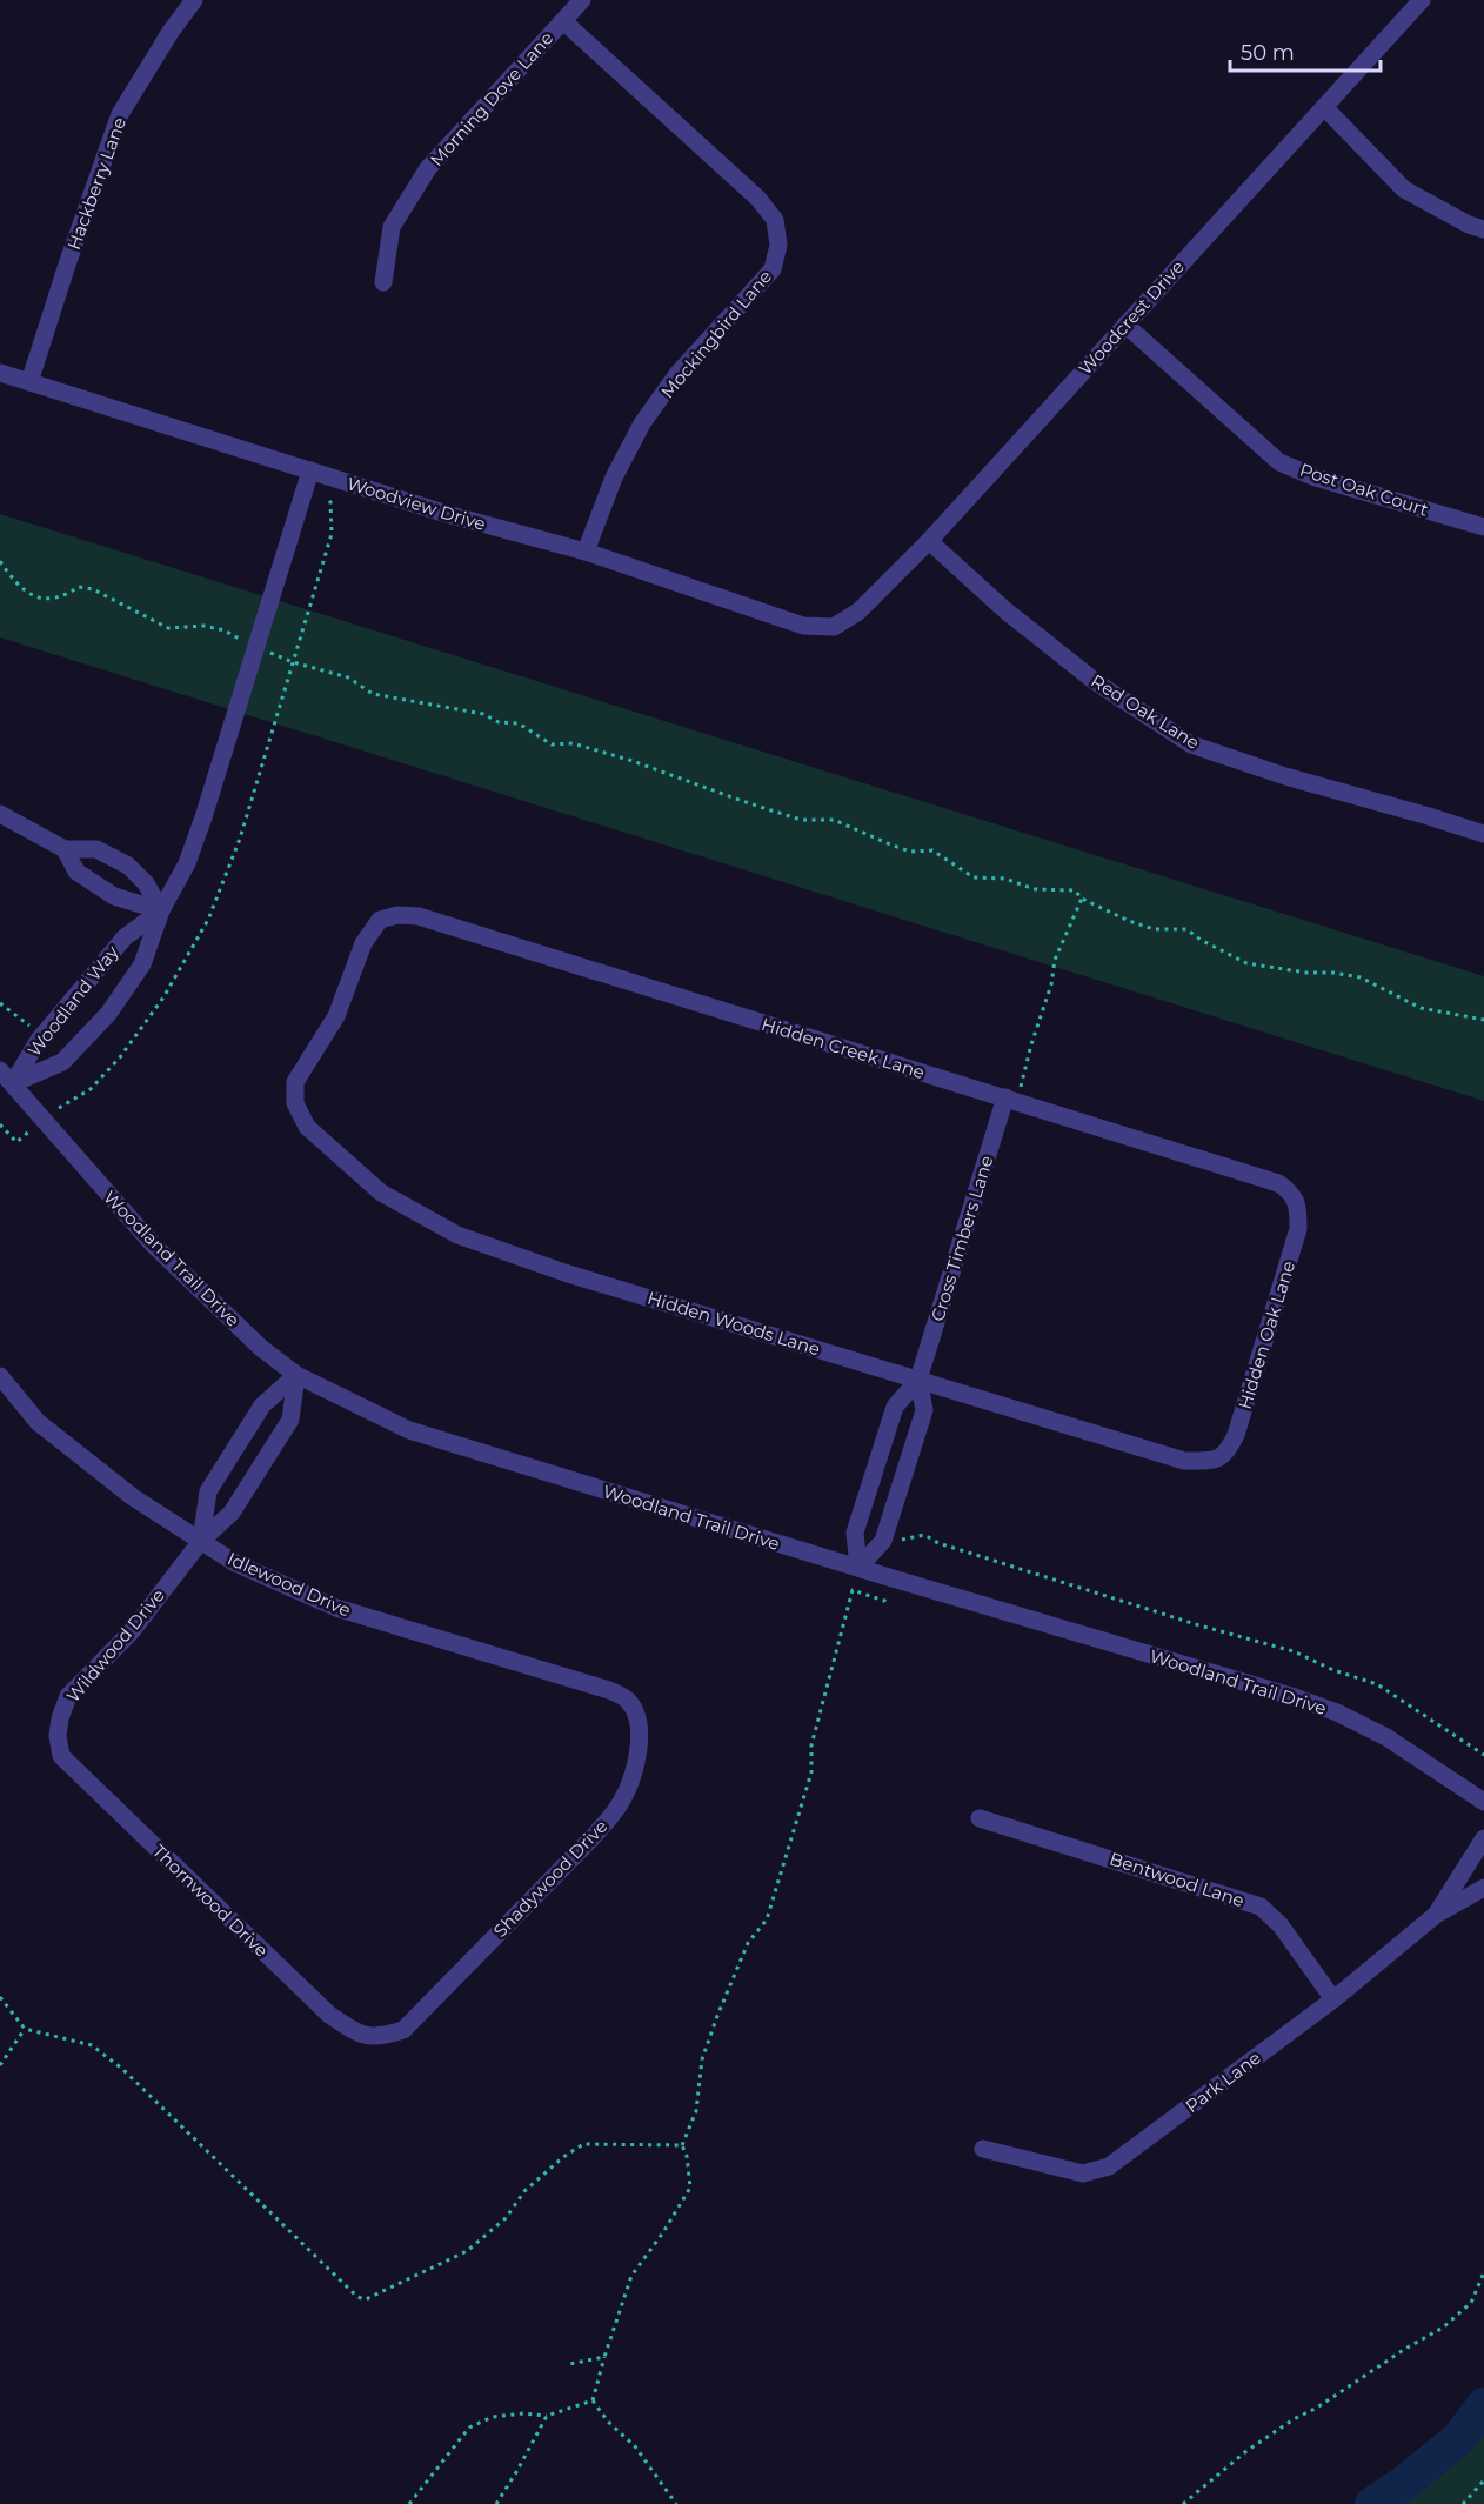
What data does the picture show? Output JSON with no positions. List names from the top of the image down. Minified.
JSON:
{"streets":{"street":["Morning Dove Lane","Hackberry Lane","Woodcrest Drive","Mockingbird Lane","Post Oak Court","Woodview Drive","Red Oak Lane","Woodland Way","Hidden Creek Lane","Cross Timbers Lane","Woodland Trail Drive","Hidden Woods Lane","Hidden Oak Lane","Idlewood Drive","Wildwood Drive","Shadywood Drive","Bentwood Lane","Thornwood Drive","Park Lane"]},"crossings":[["Morning Dove Lane","Mockingbird Lane"],["Hackberry Lane","Woodview Drive"],["Woodcrest Drive","Post Oak Court"],["Woodcrest Drive","Woodview Drive"],["Woodcrest Drive","Red Oak Lane"],["Mockingbird Lane","Woodview Drive"],["Woodview Drive","Woodland Way"],["Woodland Way","Woodland Trail Drive"],["Hidden Creek Lane","Cross Timbers Lane"],["Hidden Creek Lane","Hidden Woods Lane"],["Hidden Creek Lane","Hidden Oak Lane"],["Cross Timbers Lane","Woodland Trail Drive"],["Cross Timbers Lane","Hidden Woods Lane"],["Woodland Trail Drive","Wildwood Drive"],["Hidden Woods Lane","Hidden Oak Lane"],["Idlewood Drive","Wildwood Drive"],["Idlewood Drive","Shadywood Drive"],["Wildwood Drive","Thornwood Drive"],["Shadywood Drive","Thornwood Drive"],["Bentwood Lane","Park Lane"]],"scale_bar":"50 m"}
